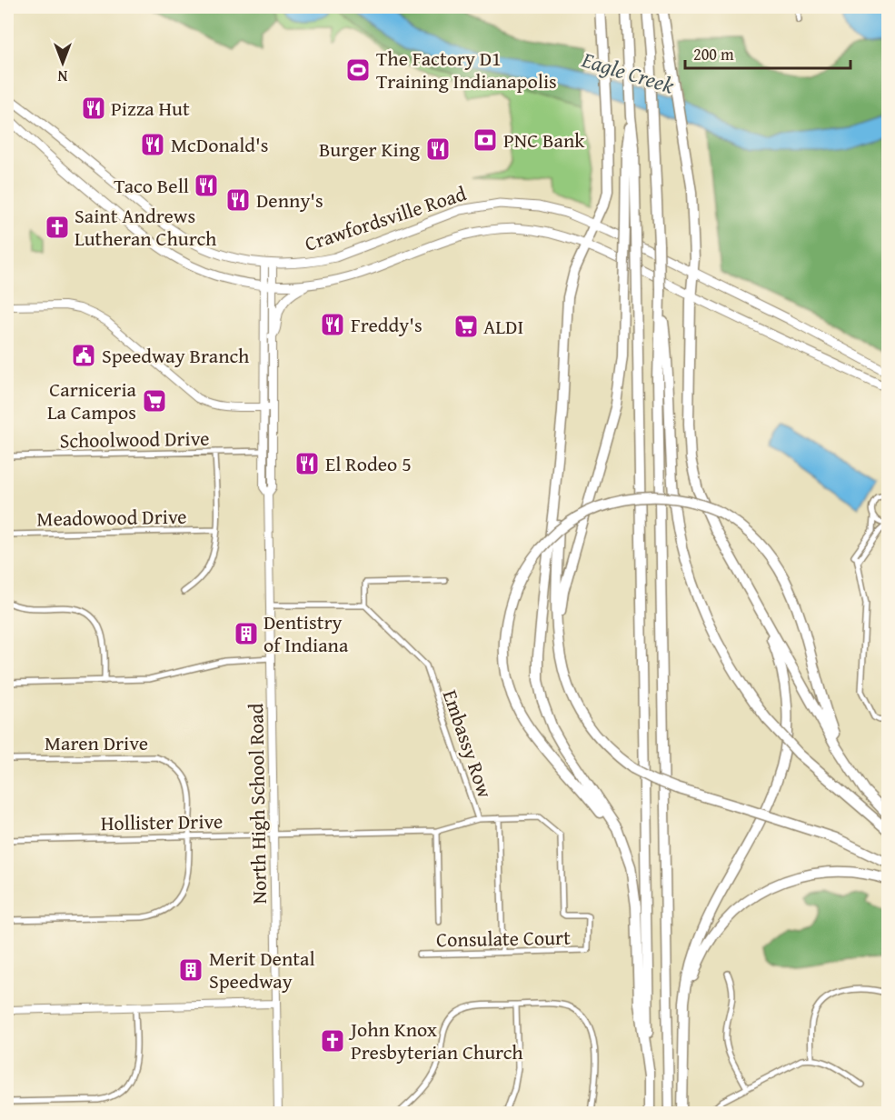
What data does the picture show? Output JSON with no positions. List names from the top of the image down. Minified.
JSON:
{"streets":{"main road":["Crawfordsville Road"],"street":["Schoolwood Drive","Meadowood Drive","Maren Drive","Embassy Row","North High School Road","Hollister Drive","Consulate Court"]},"crossings":[["Crawfordsville Road","North High School Road"],["Schoolwood Drive","North High School Road"],["Maren Drive","Hollister Drive"],["Embassy Row","Hollister Drive"],["Embassy Row","Consulate Court"],["North High School Road","Hollister Drive"]],"water":["Eagle Creek"],"places":{"sports":["The Factory D1 Training Indianapolis"],"restaurant":["Pizza Hut","McDonald's","Burger King","Taco Bell","Denny's","Freddy's","El Rodeo 5"],"bank":["PNC Bank"],"church":["Saint Andrews Lutheran Church","John Knox Presbyterian Church"],"supermarket":["ALDI","Carniceria La Campos"],"public building":["Speedway Branch"],"building":["Dentistry of Indiana","Merit Dental Speedway"]},"scale_bar":"200 m","north":"bottom"}
